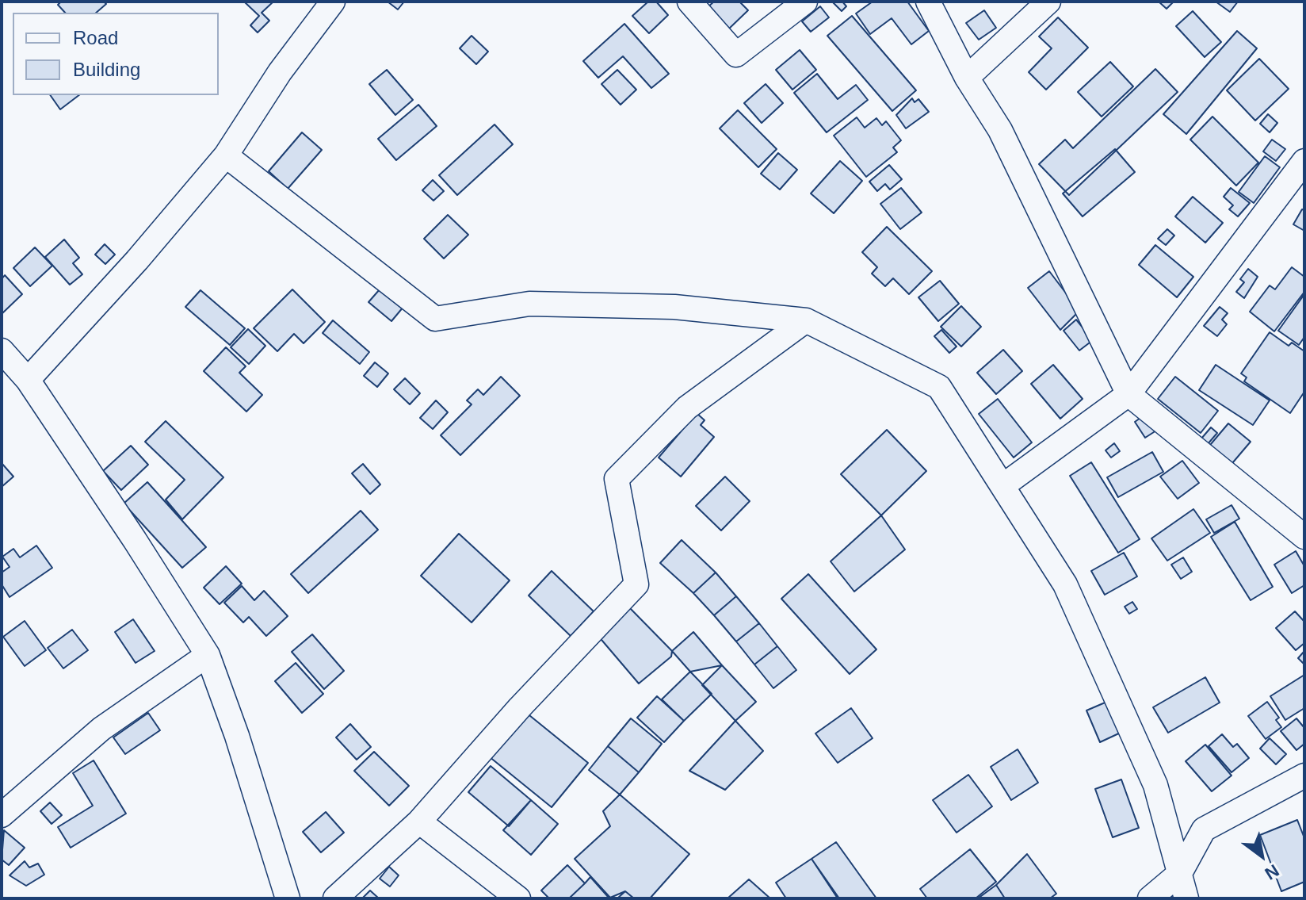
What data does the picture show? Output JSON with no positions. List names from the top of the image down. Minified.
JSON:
{"legend":["Road","Building"],"north":"bottom right"}
